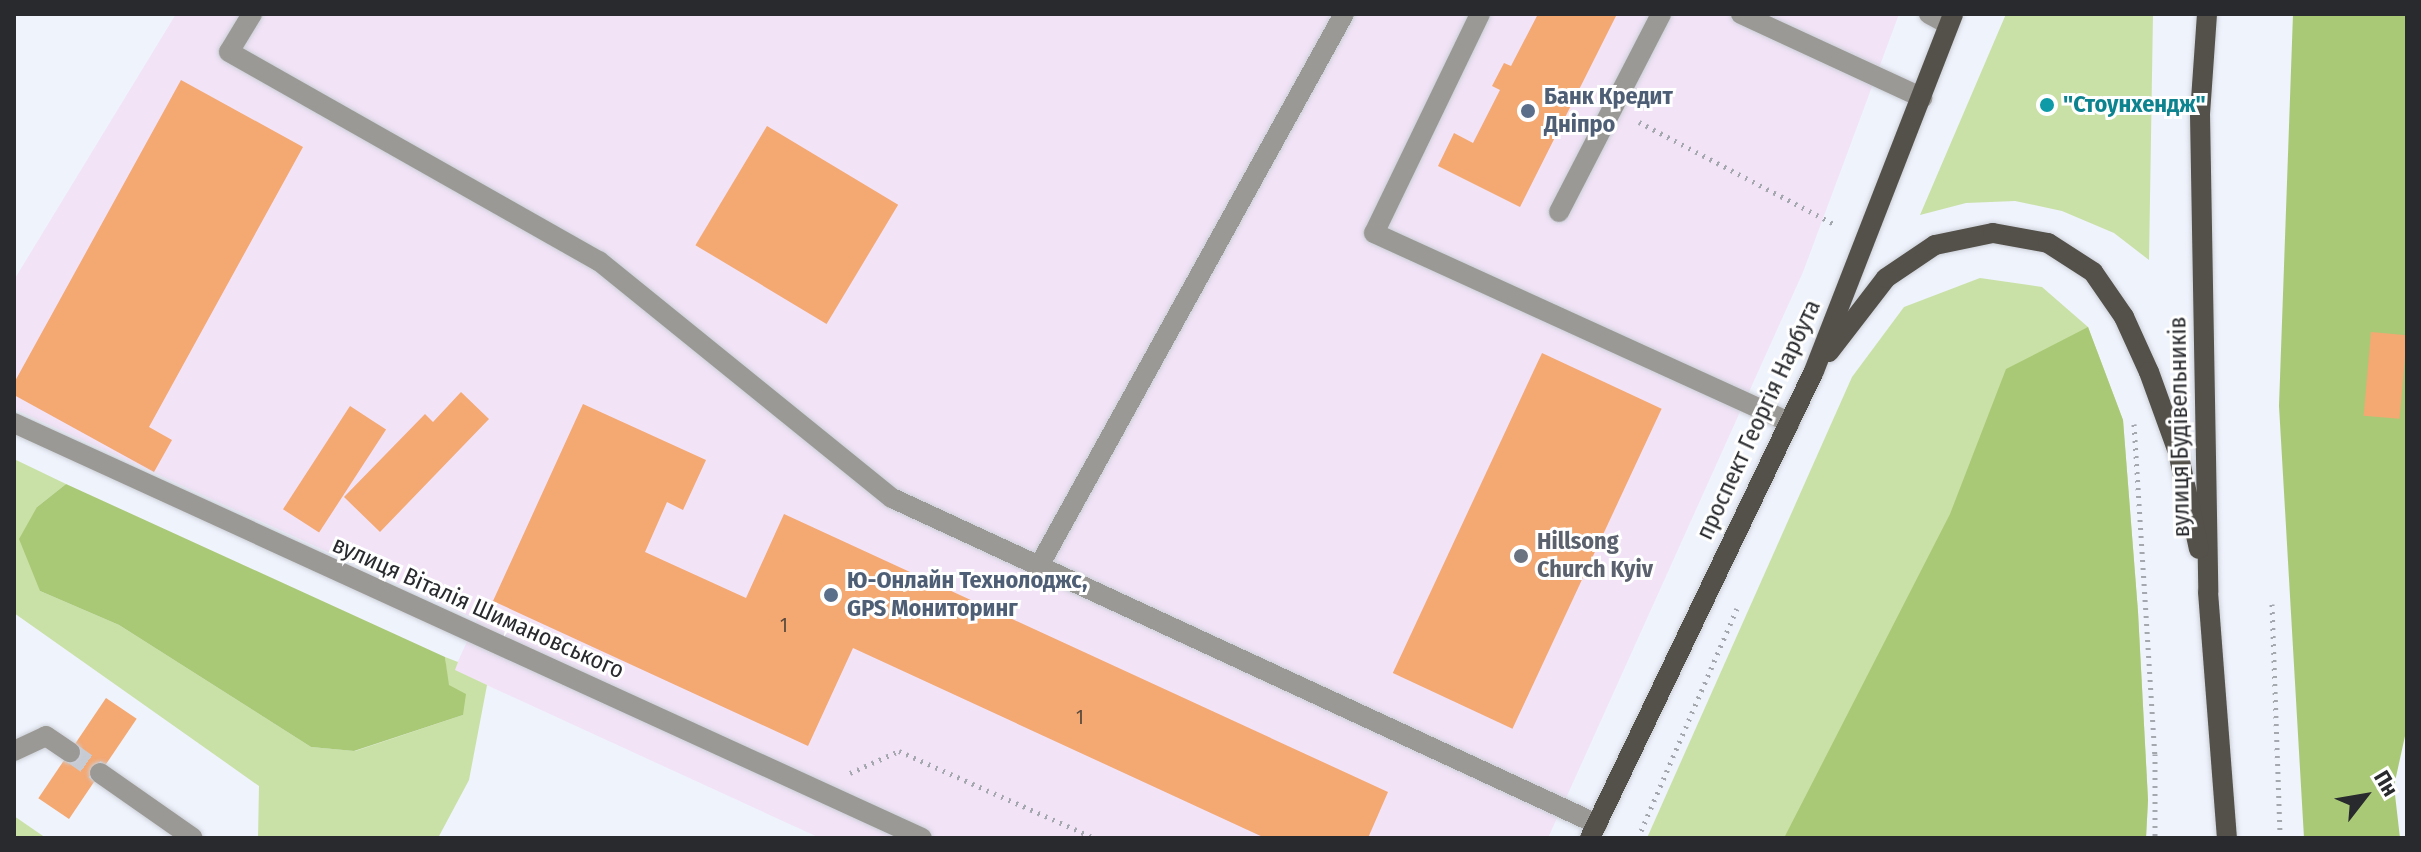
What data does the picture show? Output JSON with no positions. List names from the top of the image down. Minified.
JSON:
{"streets":{"main road":["проспект Георгія Нарбута","вулиця Будівельників"],"street":["вулиця Віталія Шимановського"]},"places":["\"Стоунхендж\"","Банк Кредит Дніпро","Hillsong Church Kyiv","Ю-Онлайн Технолоджс, GPS Мониторинг"],"house_numbers":["1","1"],"north":"top right"}
